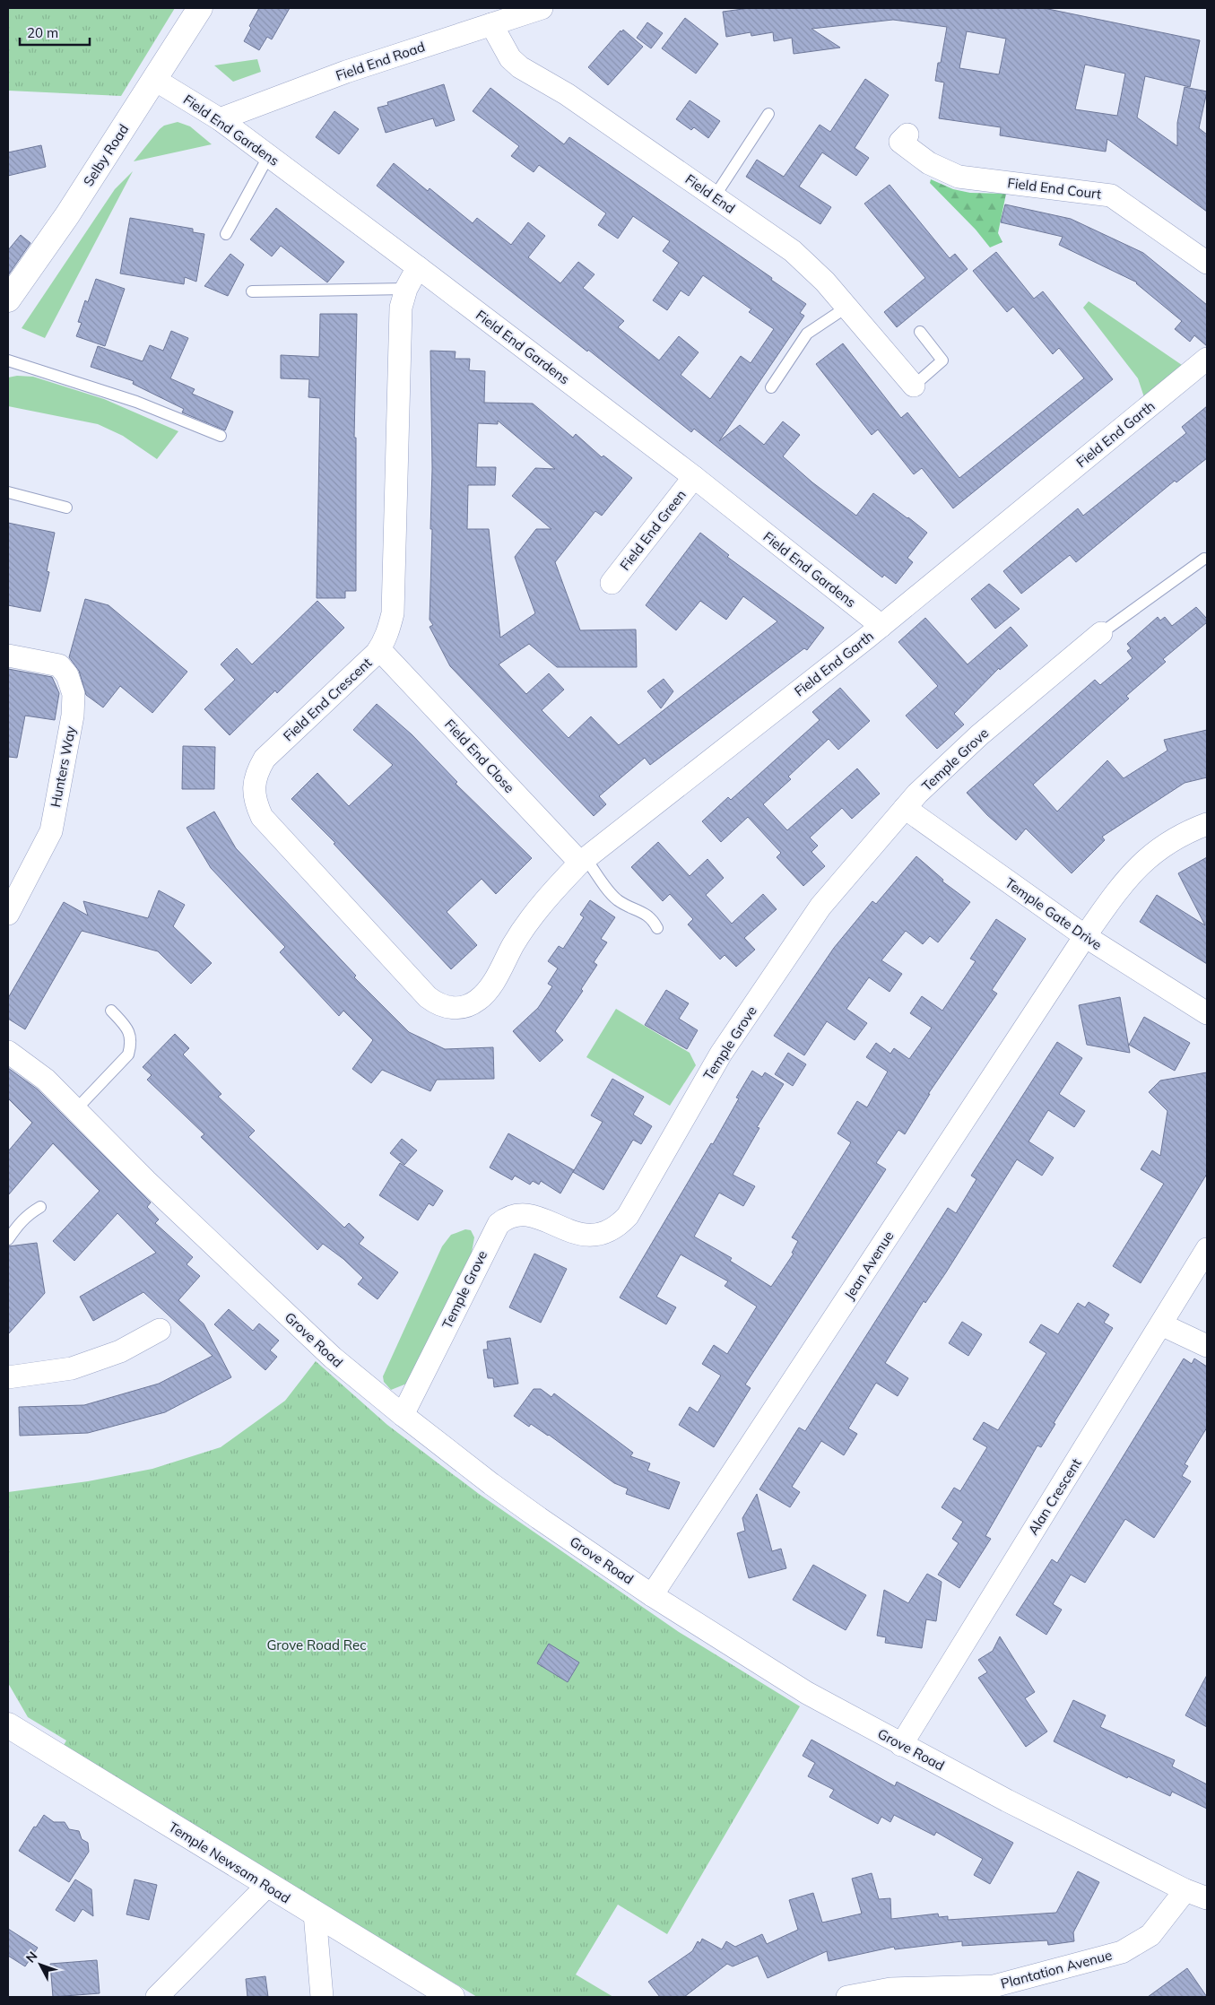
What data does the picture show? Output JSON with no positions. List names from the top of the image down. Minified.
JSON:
{"streets":{"street":["Field End Road","Field End Gardens","Selby Road","Field End Court","Field End","Field End Garth","Field End Green","Field End Crescent","Field End Close","Temple Grove","Hunters Way","Temple Gate Drive","Jean Avenue","Grove Road","Alan Crescent","Temple Newsam Road","Plantation Avenue"]},"crossings":[["Field End Road","Field End Gardens"],["Field End Road","Field End"],["Field End Gardens","Selby Road"],["Field End Gardens","Field End Garth"],["Field End Gardens","Field End Green"],["Field End Gardens","Field End Crescent"],["Field End Garth","Field End Crescent"],["Field End Garth","Field End Close"],["Field End Crescent","Field End Close"],["Temple Grove","Temple Gate Drive"],["Temple Grove","Grove Road"],["Temple Gate Drive","Jean Avenue"],["Jean Avenue","Grove Road"],["Grove Road","Alan Crescent"],["Grove Road","Plantation Avenue"]],"parks":["Grove Road Rec"],"scale_bar":"20 m","north":"top left"}
